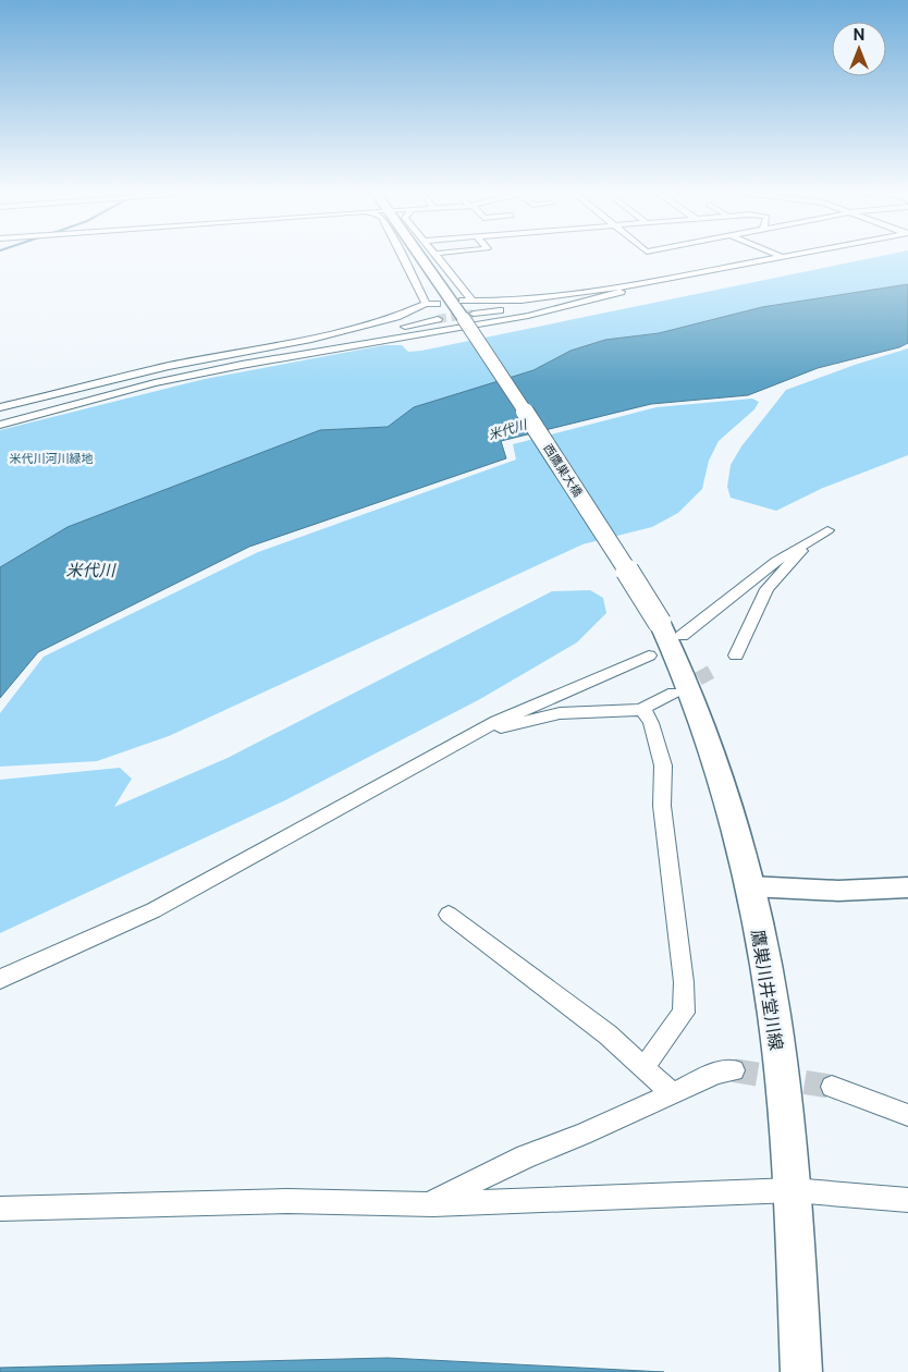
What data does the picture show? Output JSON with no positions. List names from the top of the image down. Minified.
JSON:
{"streets":{"main road":["西鷹巣大橋","鷹巣川井堂川線"]},"crossings":[["西鷹巣大橋","鷹巣川井堂川線"]],"water":["米代川"],"parks":["米代川河川緑地"],"north":"top"}
